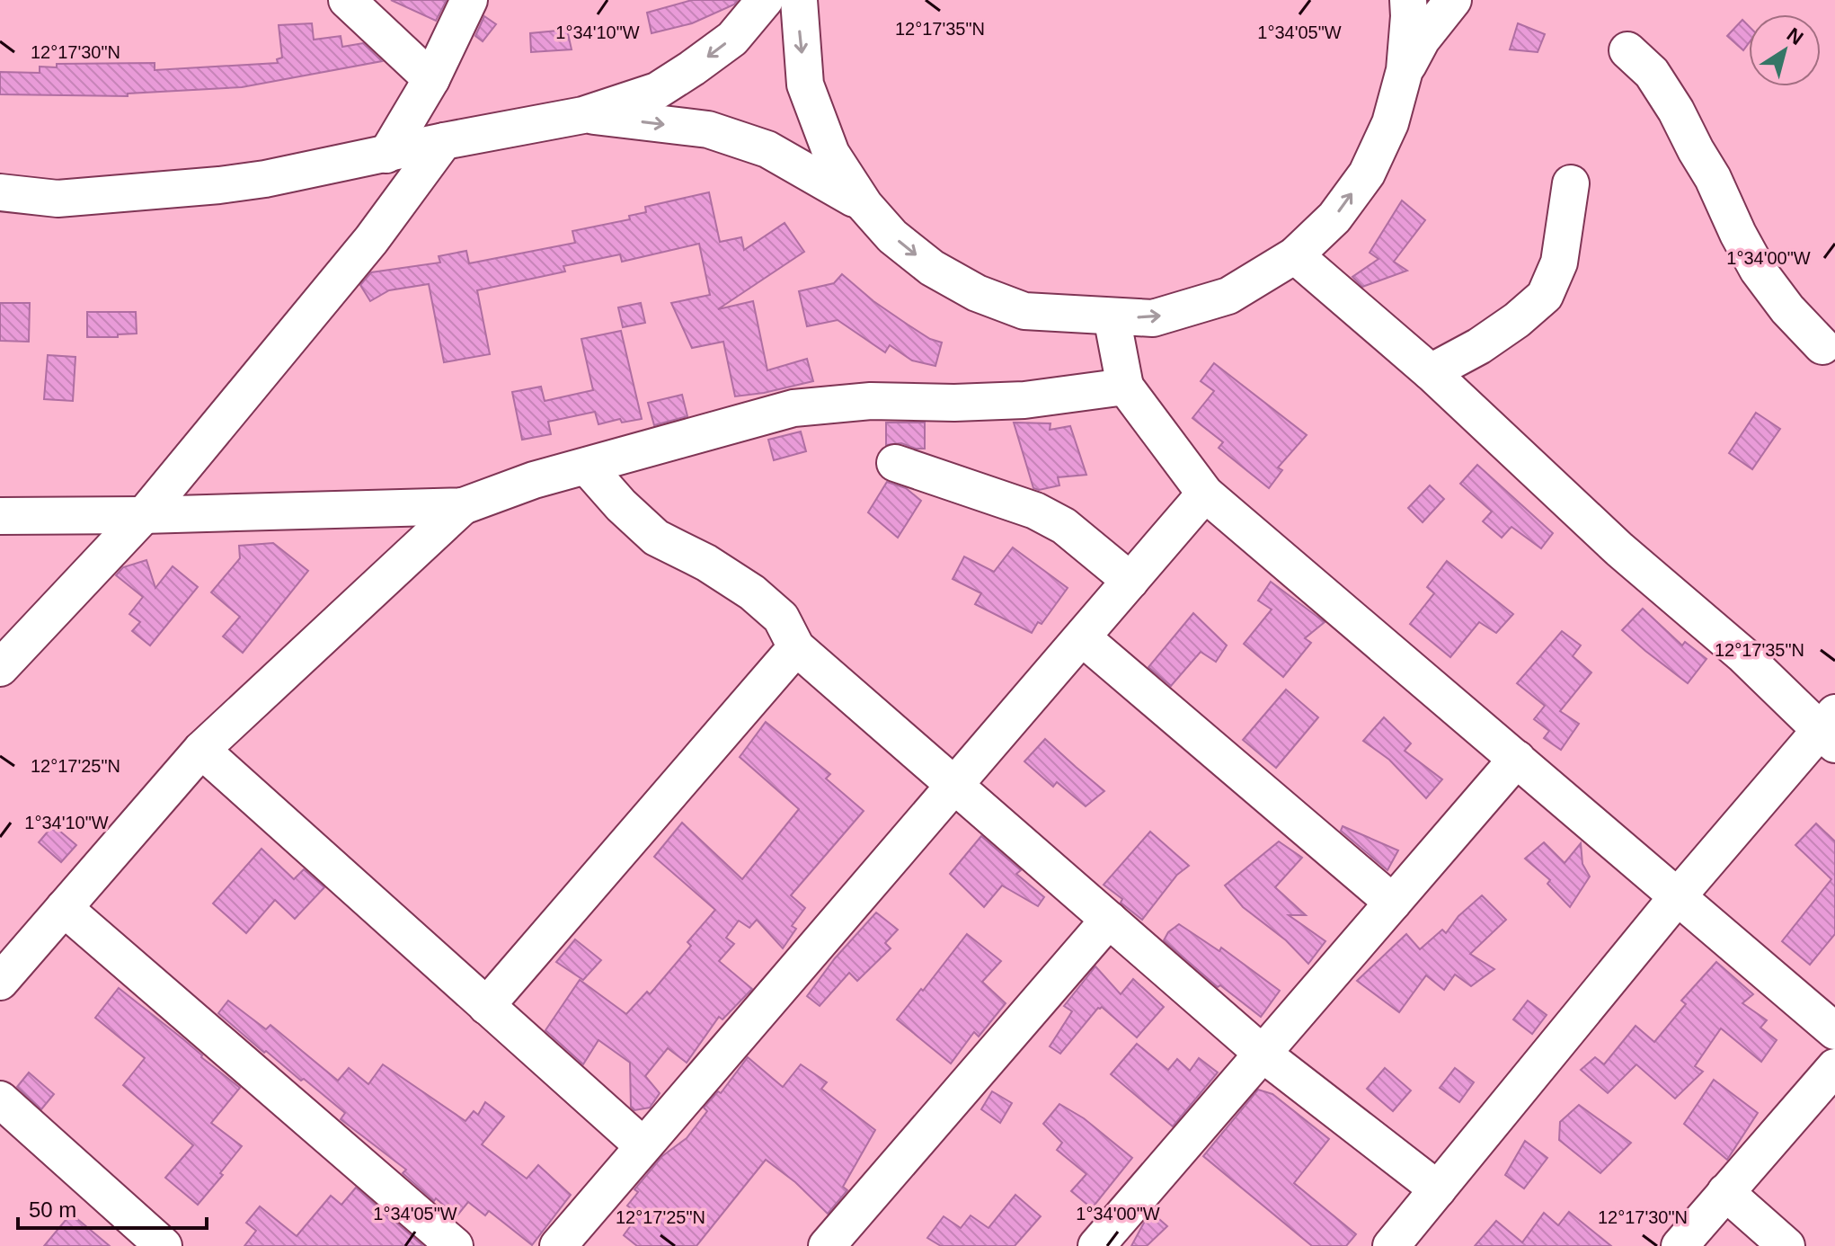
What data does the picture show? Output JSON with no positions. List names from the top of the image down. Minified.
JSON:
{"scale_bar":"50 m","north":"top right","coordinates":["12°17'35\"N","1°34'05\"W","1°34'10\"W","12°17'30\"N","1°34'00\"W","12°17'25\"N"]}
